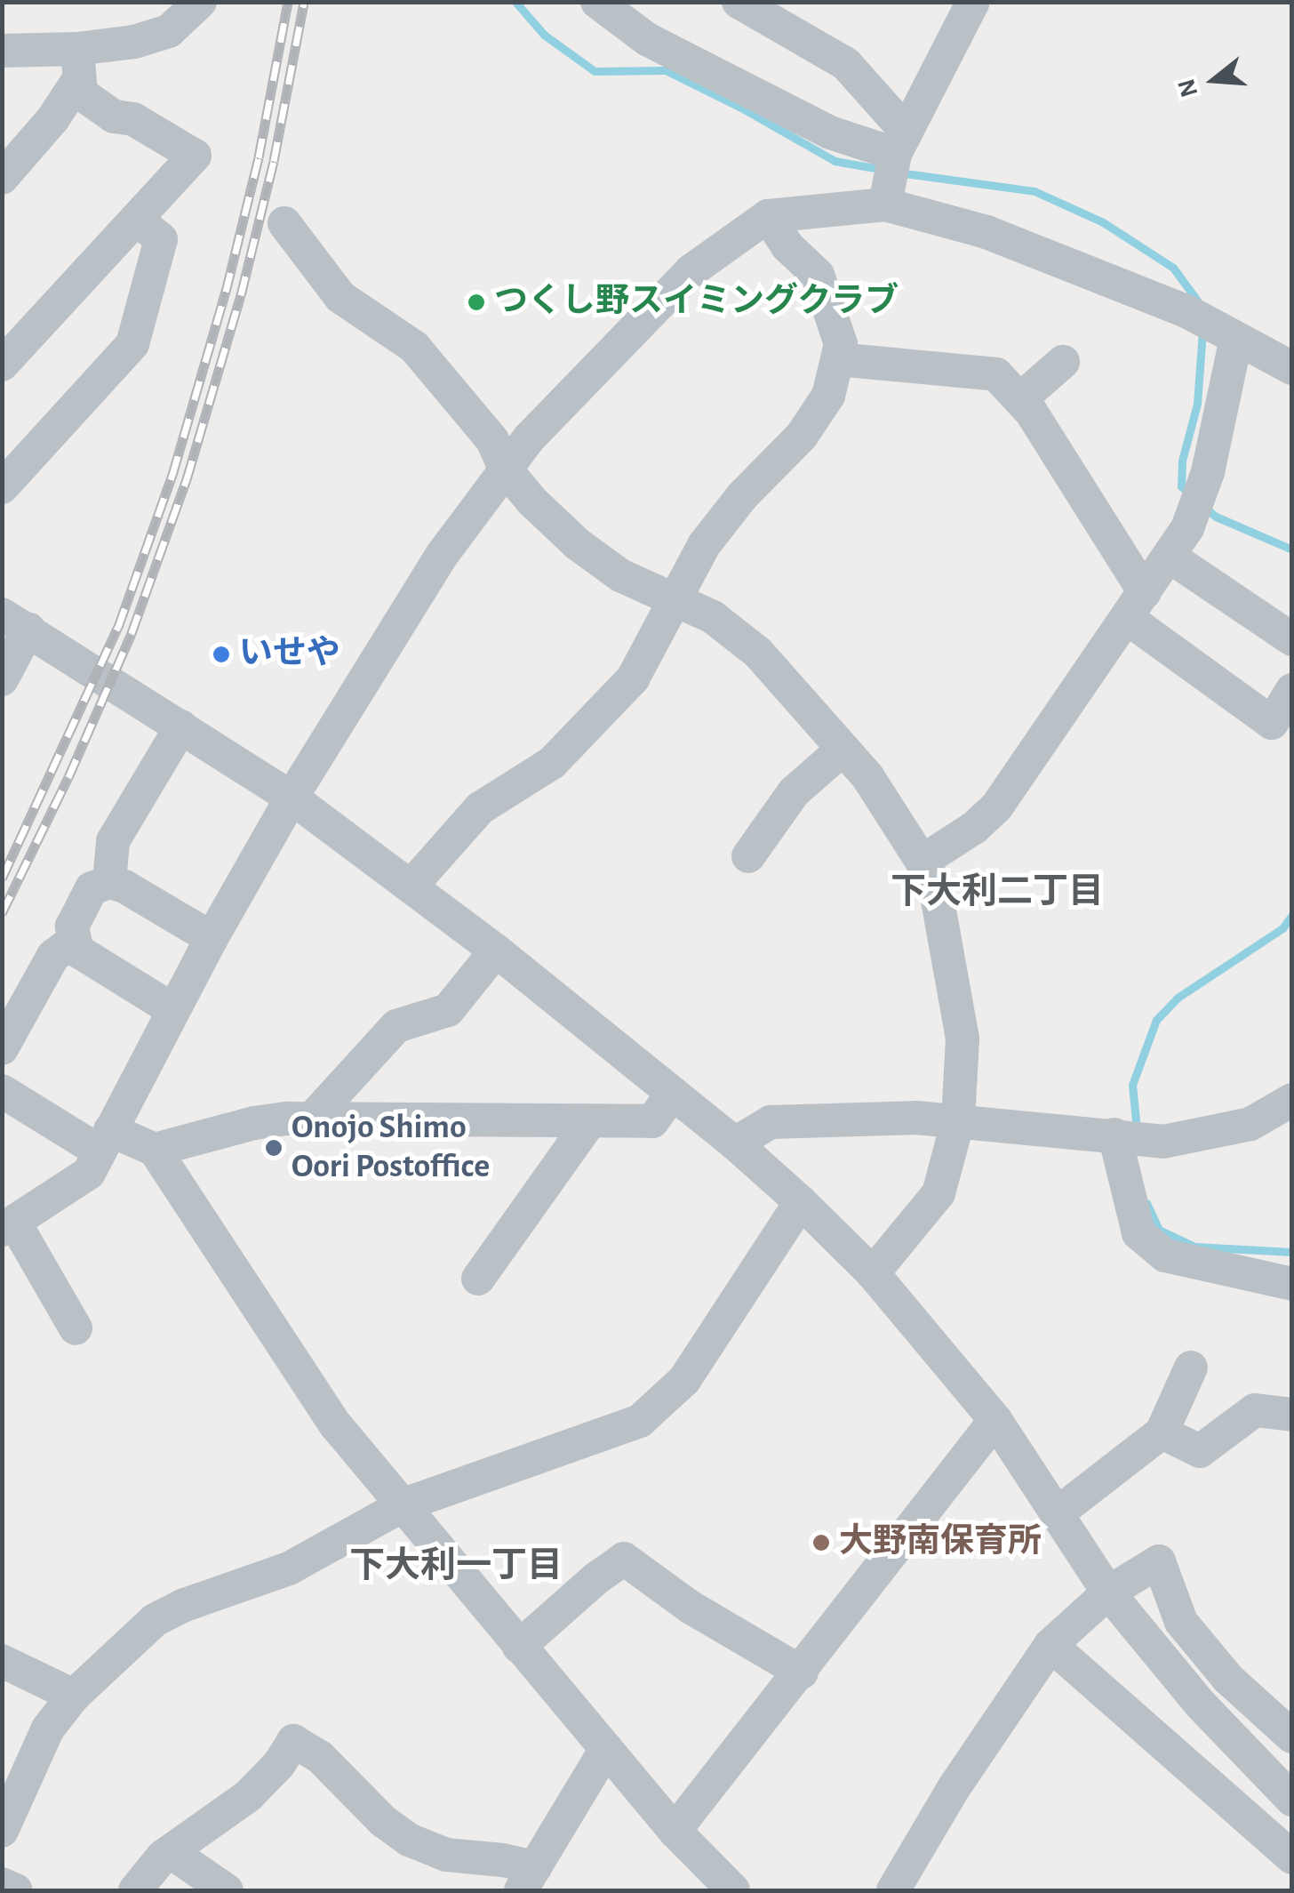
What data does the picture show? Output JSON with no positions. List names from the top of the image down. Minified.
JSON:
{"districts":["下大利二丁目","下大利一丁目"],"places":["つくし野スイミングクラブ","いせや","Onojo Shimo Oori Postoffice","大野南保育所"],"north":"left"}
